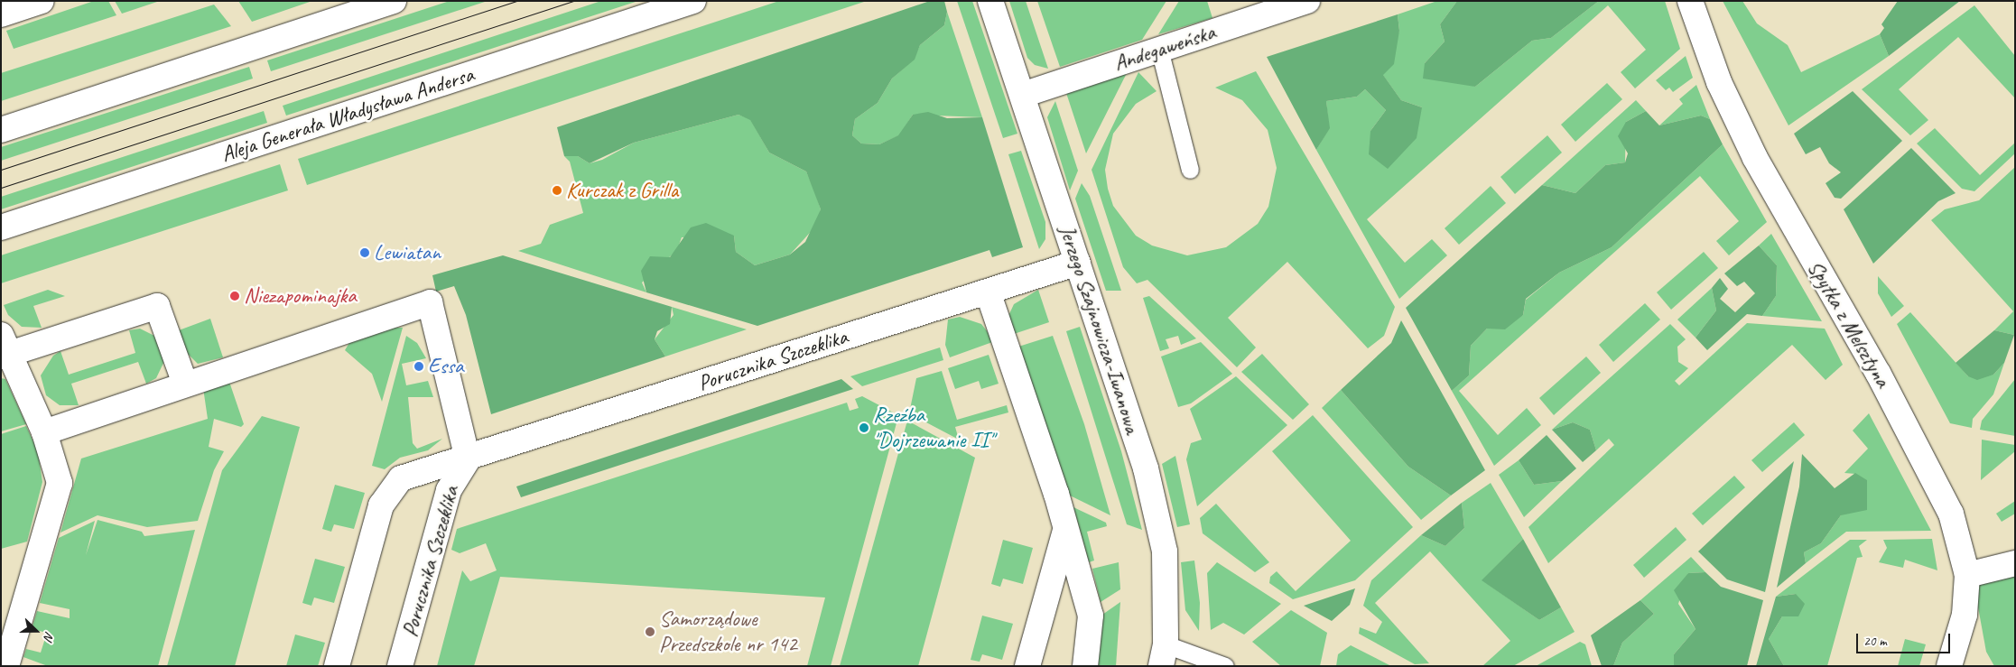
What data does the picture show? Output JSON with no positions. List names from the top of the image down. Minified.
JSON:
{"streets":{"street":["Andegaweńska","Aleja Generała Władysława Andersa","Spytka z Melsztyna","Jerzego Szajnowicza-Iwanowa","Porucznika Szczeklika"]},"crossings":[["Andegaweńska","Jerzego Szajnowicza-Iwanowa"],["Jerzego Szajnowicza-Iwanowa","Porucznika Szczeklika"]],"places":["Kurczak z Grilla","Lewiatan","Niezapominajka","Essa","Rzeźba \"Dojrzewanie II\"","Samorządowe Przedszkole nr 142"],"scale_bar":"20 m","north":"right"}
